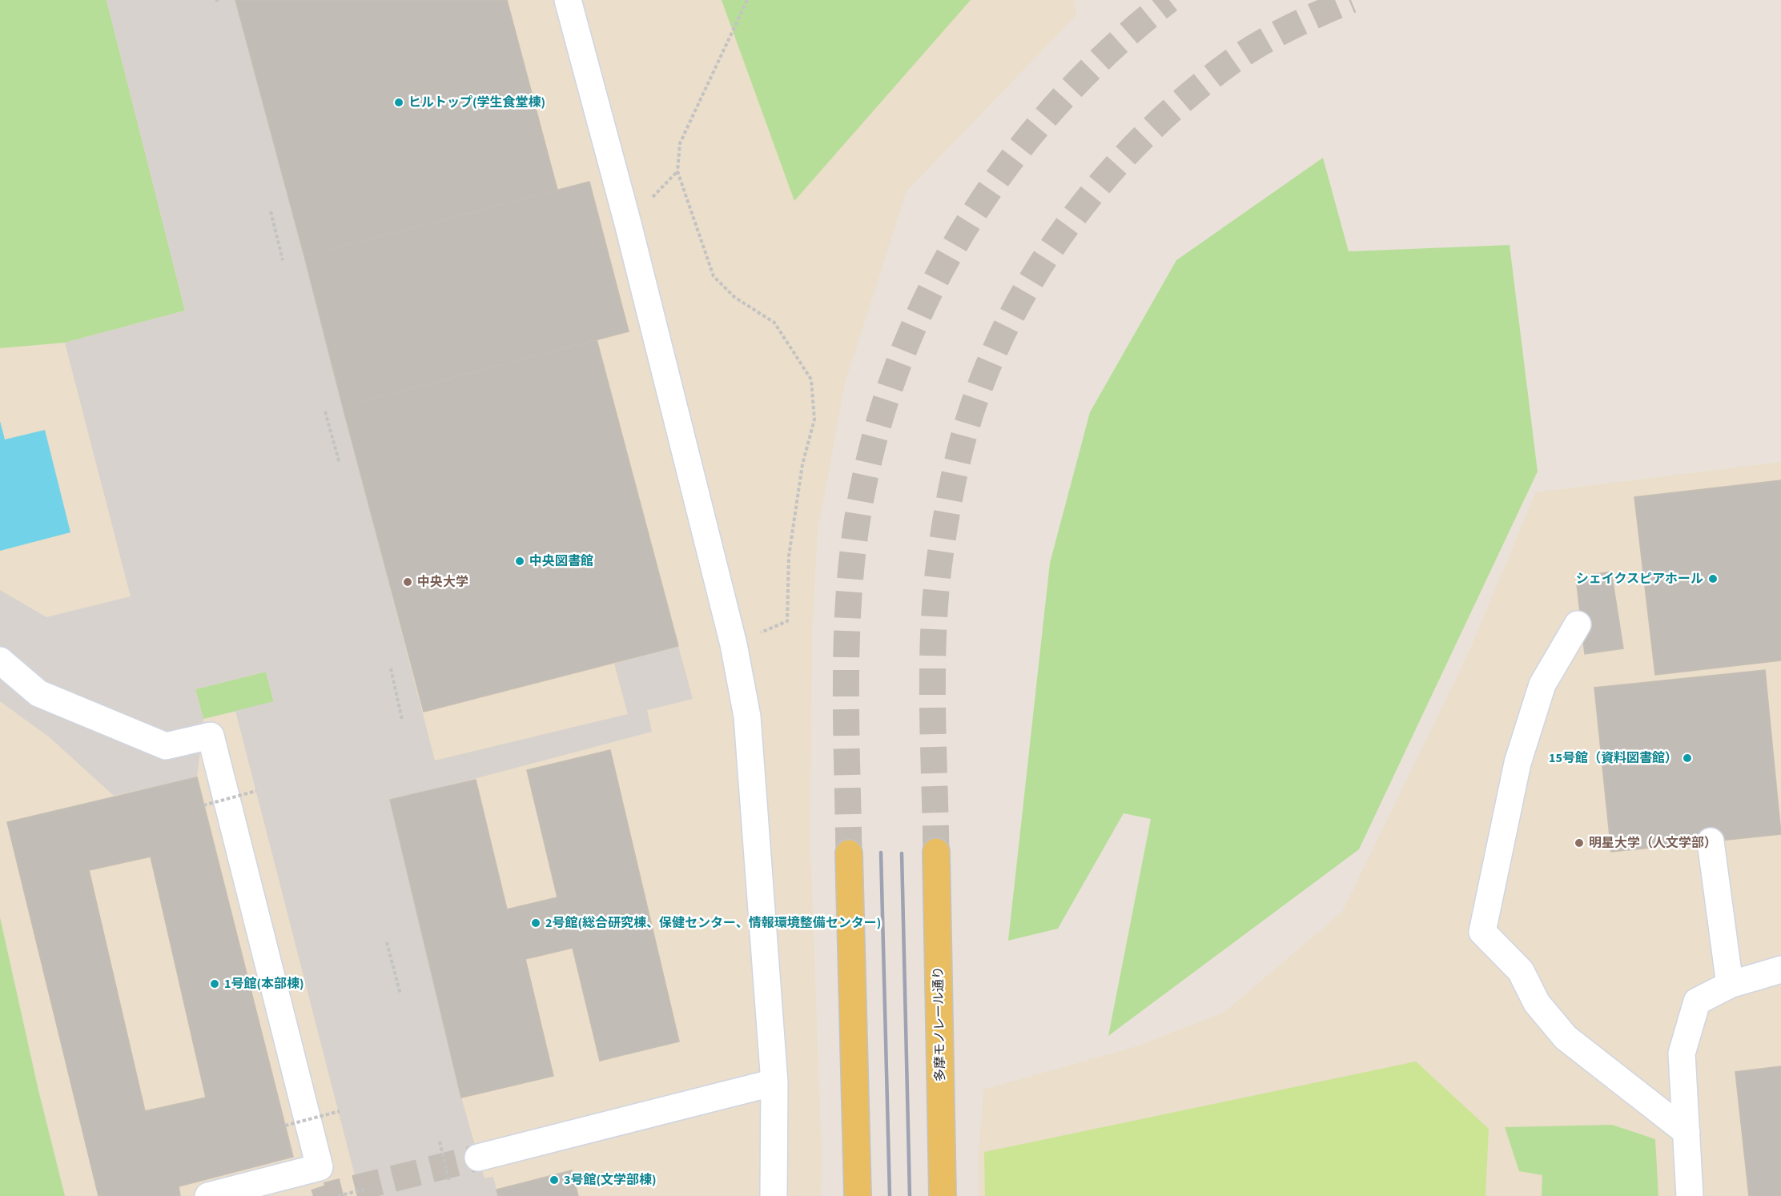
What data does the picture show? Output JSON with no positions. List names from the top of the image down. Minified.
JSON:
{"streets":{"main road":["多摩モノレール通り"]},"places":["ヒルトップ(学生食堂棟)","中央図書館","シェイクスピアホール","中央大学","15号館（資料図書館）","明星大学（人文学部）","2号館(総合研究棟、保健センター、情報環境整備センター)","1号館(本部棟)","3号館(文学部棟)"]}
